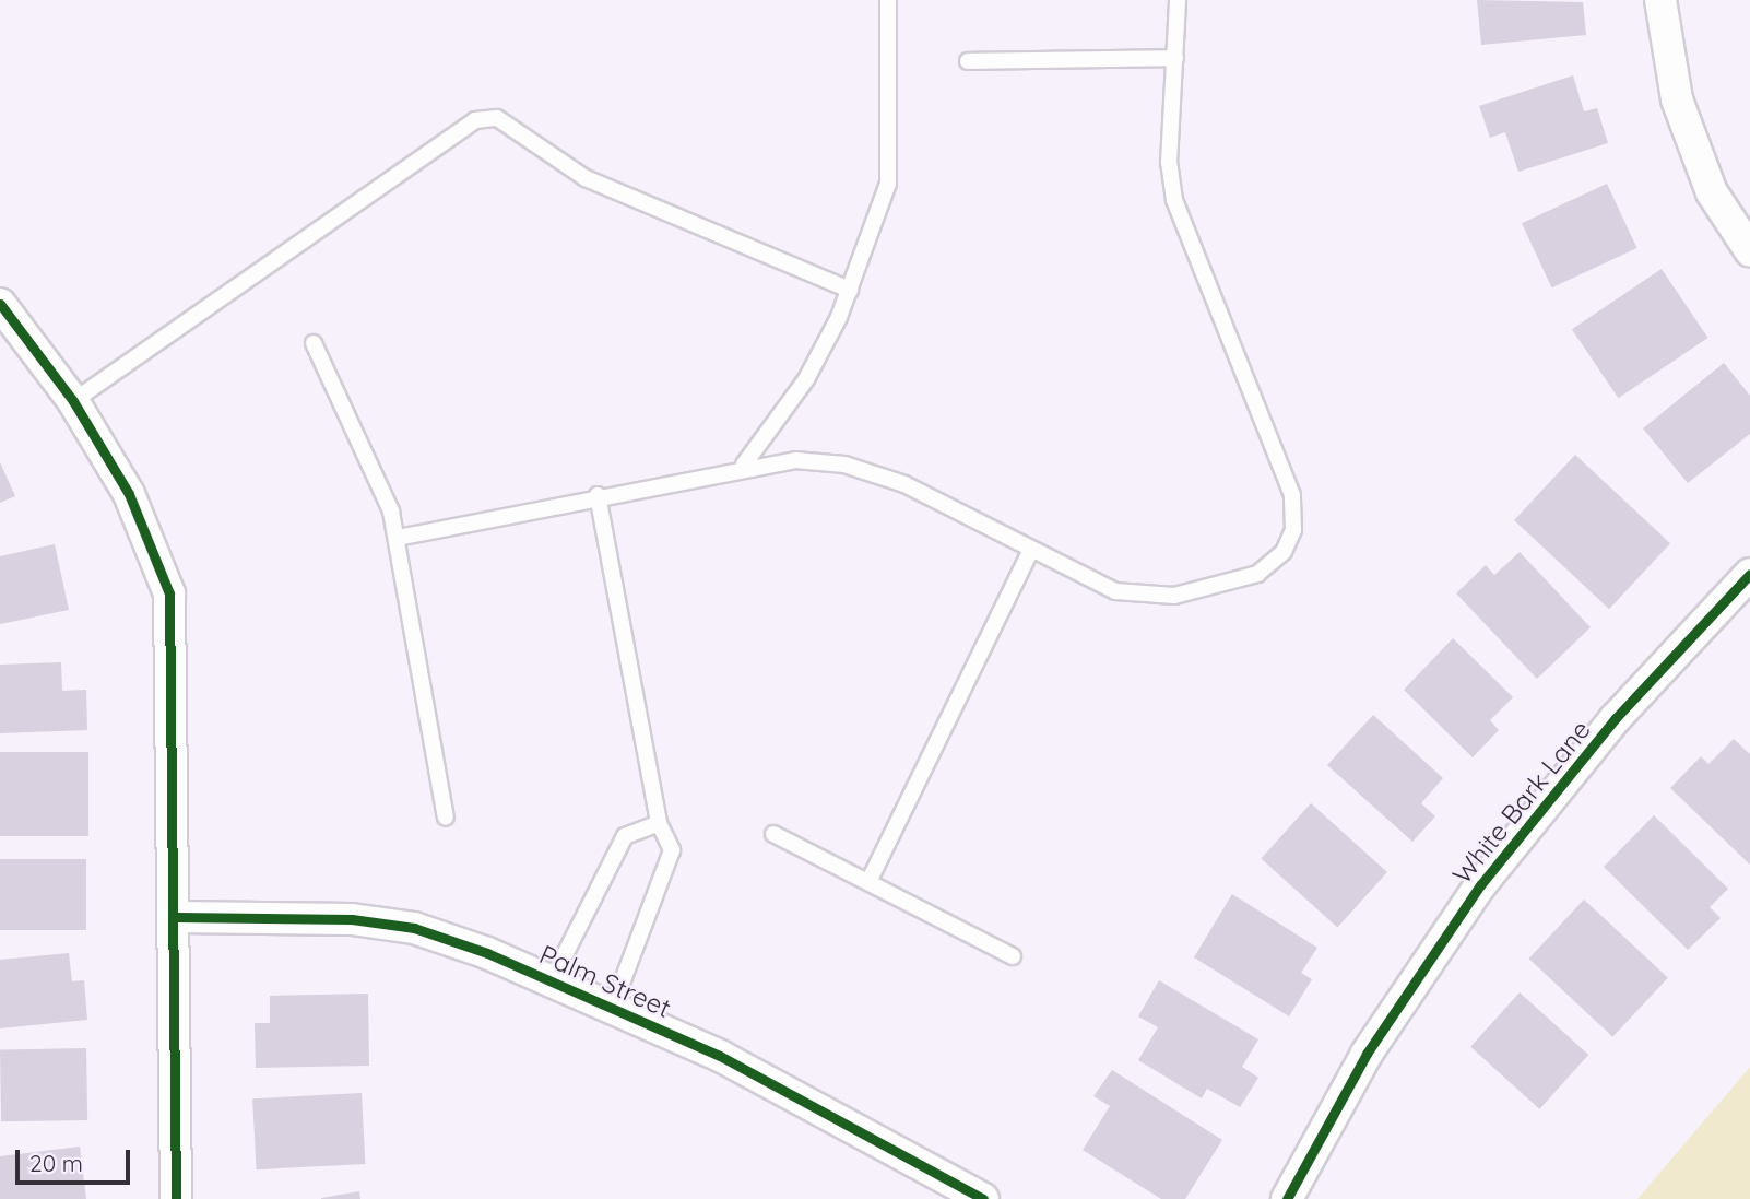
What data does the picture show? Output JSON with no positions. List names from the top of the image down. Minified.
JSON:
{"streets":{"street":["White Bark Lane","Palm Street"]},"scale_bar":"20 m"}
